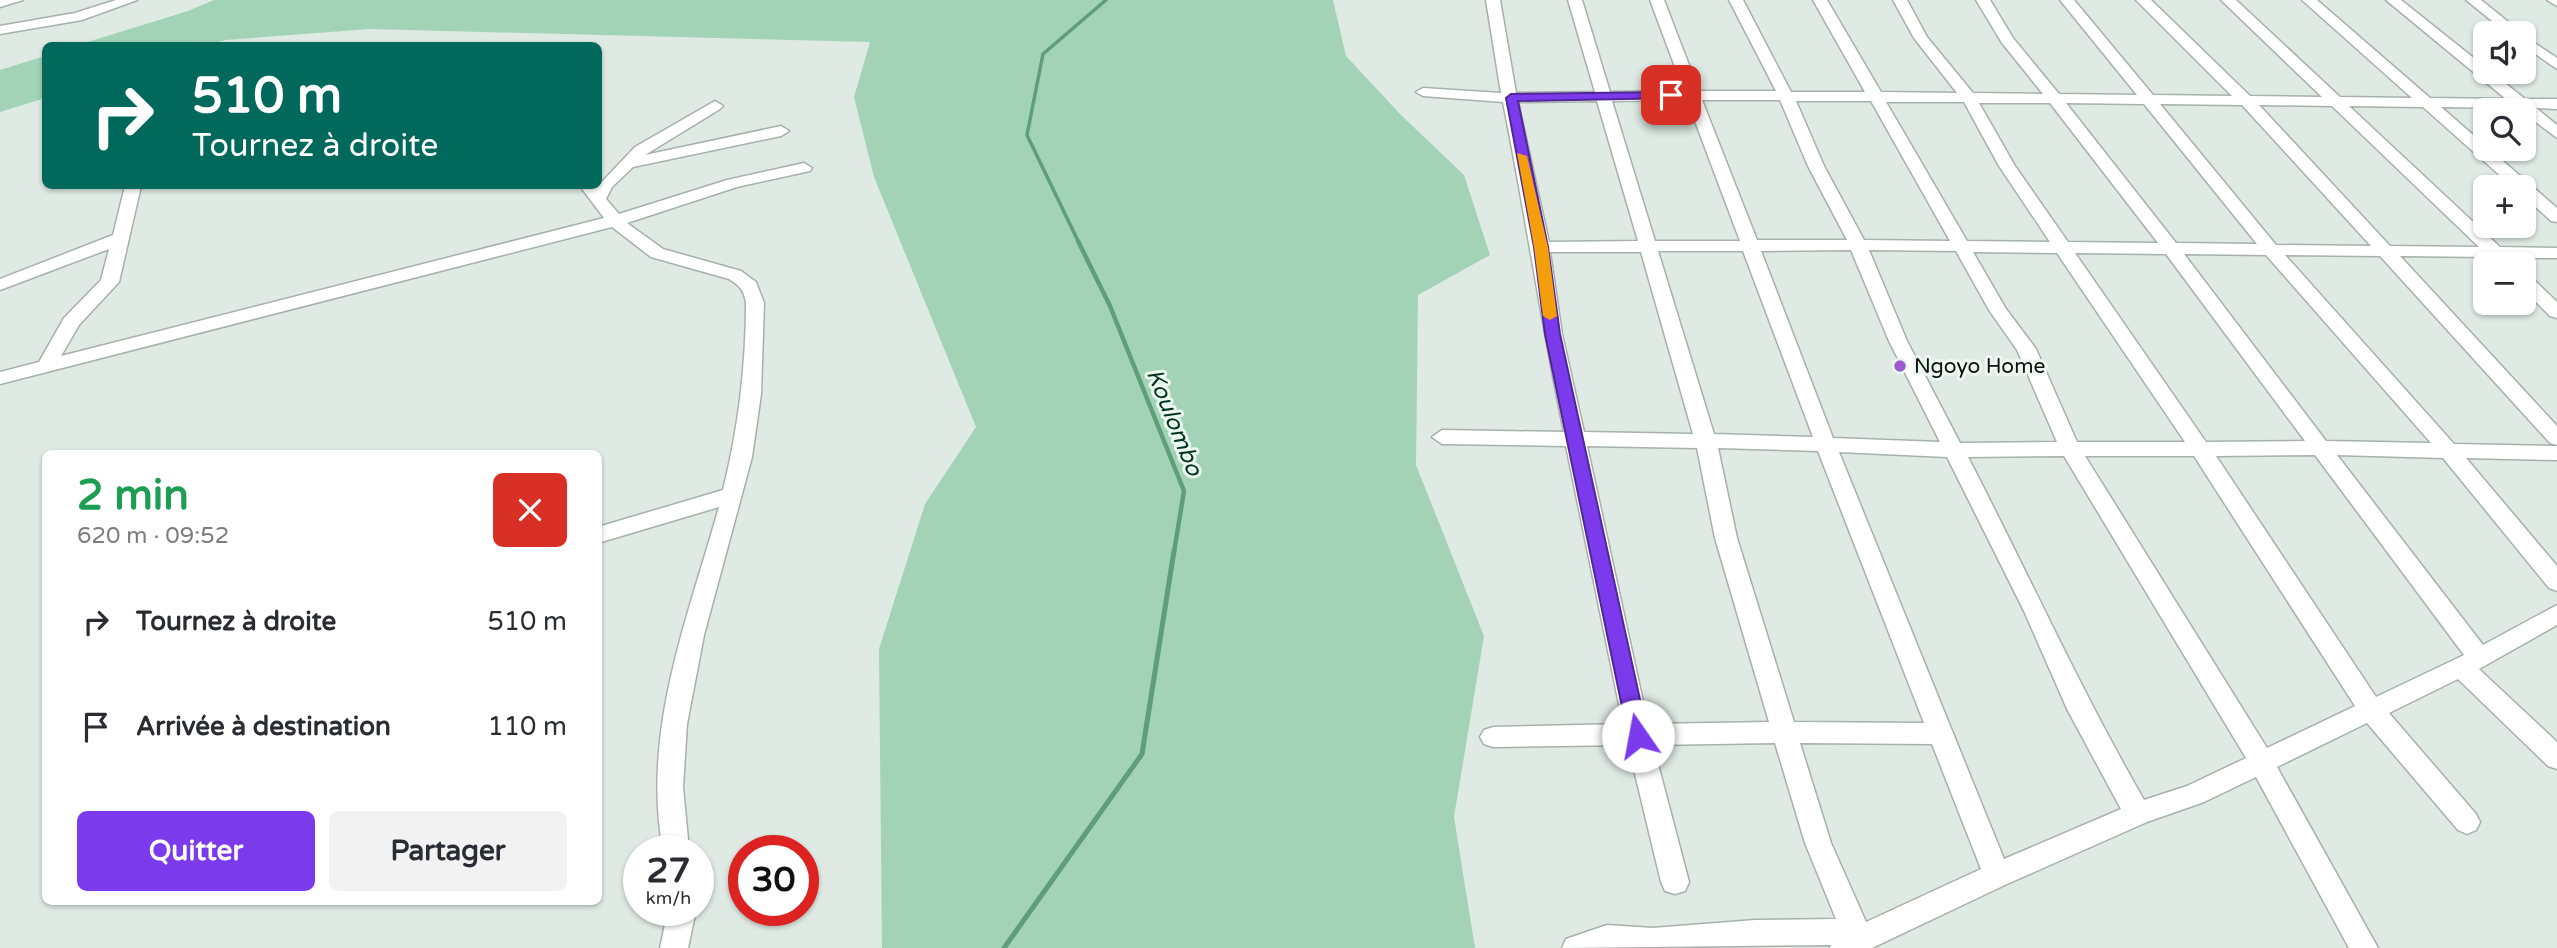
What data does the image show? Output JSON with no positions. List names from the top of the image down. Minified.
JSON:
{"water":["Koulombo"],"places":["Ngoyo Home"],"page":{"map_buttons":["+","−"],"turn":["510 m","Tournez à droite"],"heading":["2 min","620 m · 09:52"],"list":[{"name":"Tournez à droite","value":"510 m"},{"name":"Arrivée à destination","value":"110 m"}],"buttons":["Quitter","Partager"],"speed":"27 km/h","limit":"30"}}
